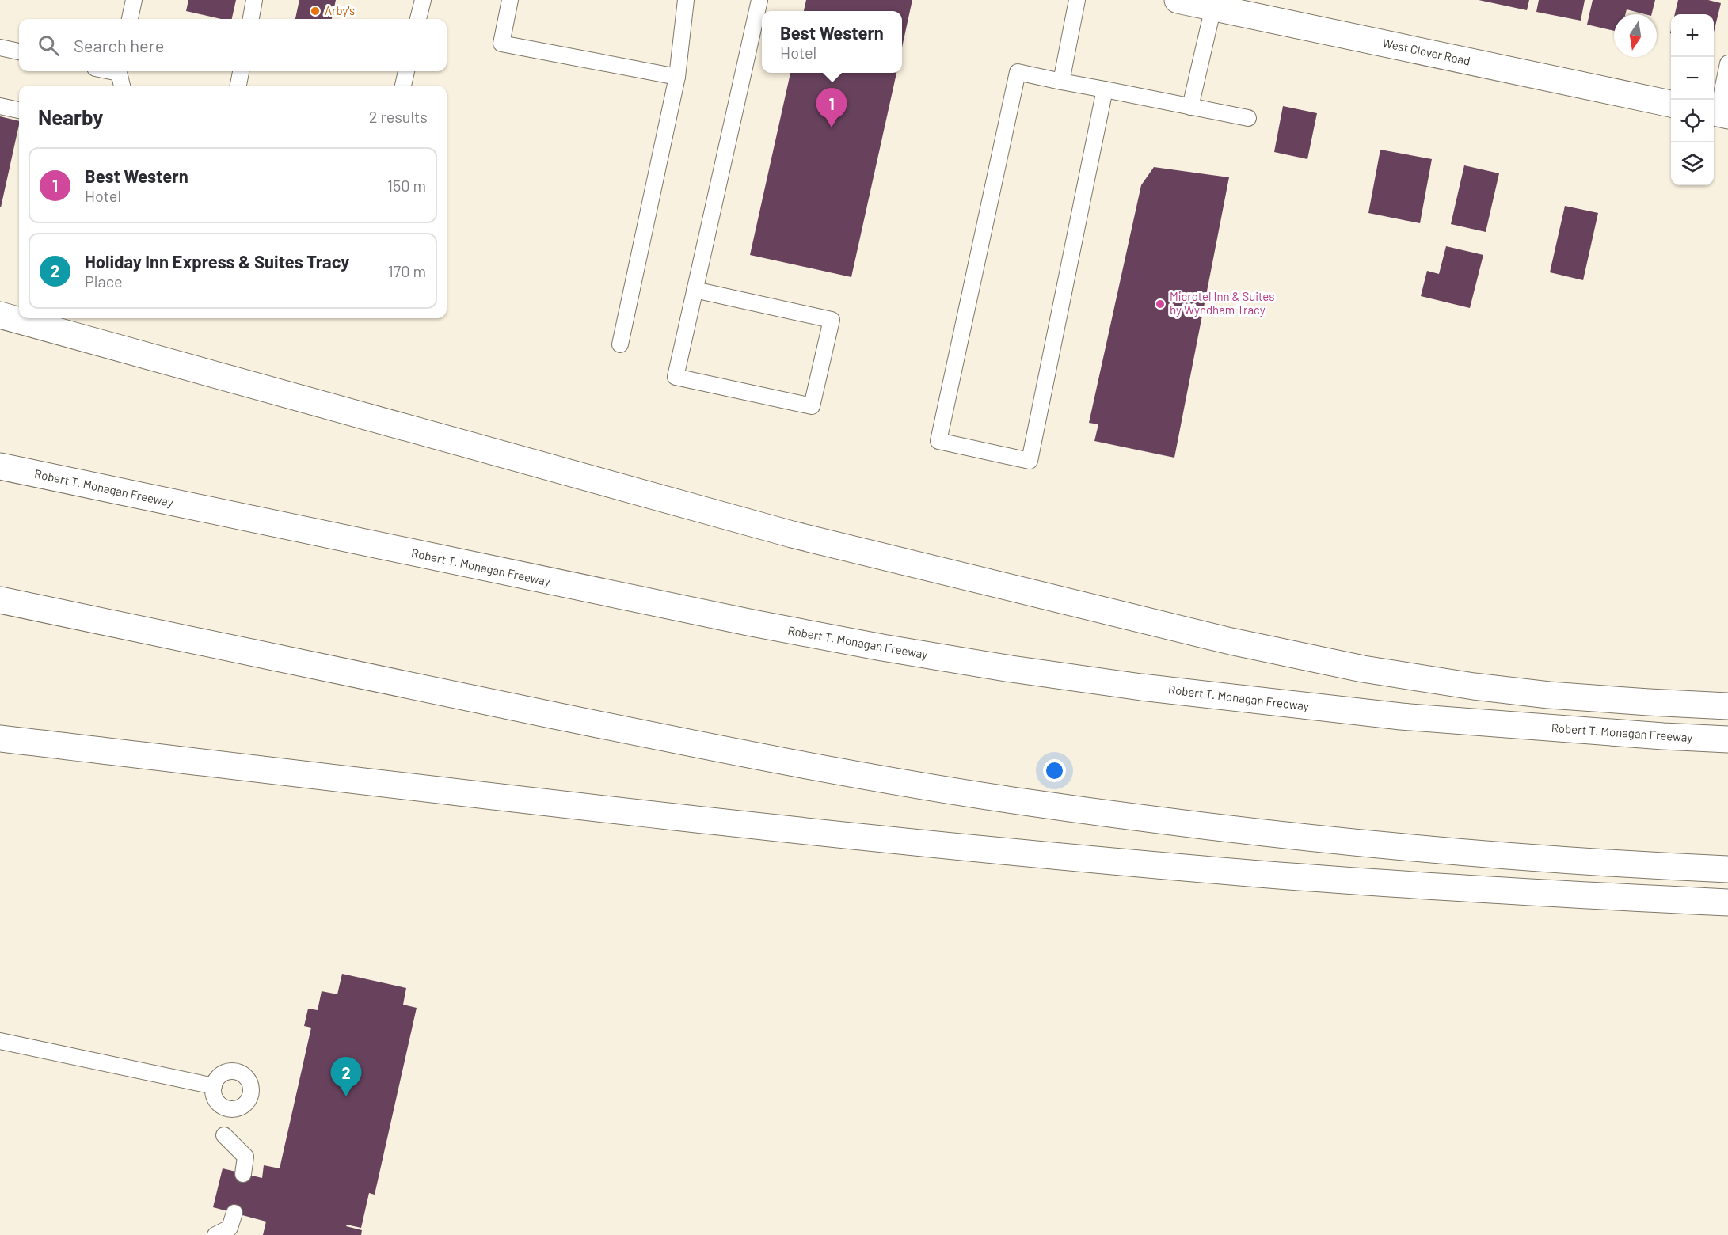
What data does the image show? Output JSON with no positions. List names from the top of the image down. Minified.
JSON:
{"streets":{"main road":["West Clover Road","Robert T. Monagan Freeway"]},"places":["Arby's","Microtel Inn & Suites by Wyndham Tracy"],"north":"bottom","page":{"popup":["Best Western","Hotel"],"map_buttons":["+","−"],"search":"Search here","heading":["Nearby","2 results"],"pins":["1","2"],"list":[{"mark":"1","name":"Best Western","note":"Hotel","value":"150 m"},{"mark":"2","name":"Holiday Inn Express & Suites Tracy","note":"Place","value":"170 m"}]}}
